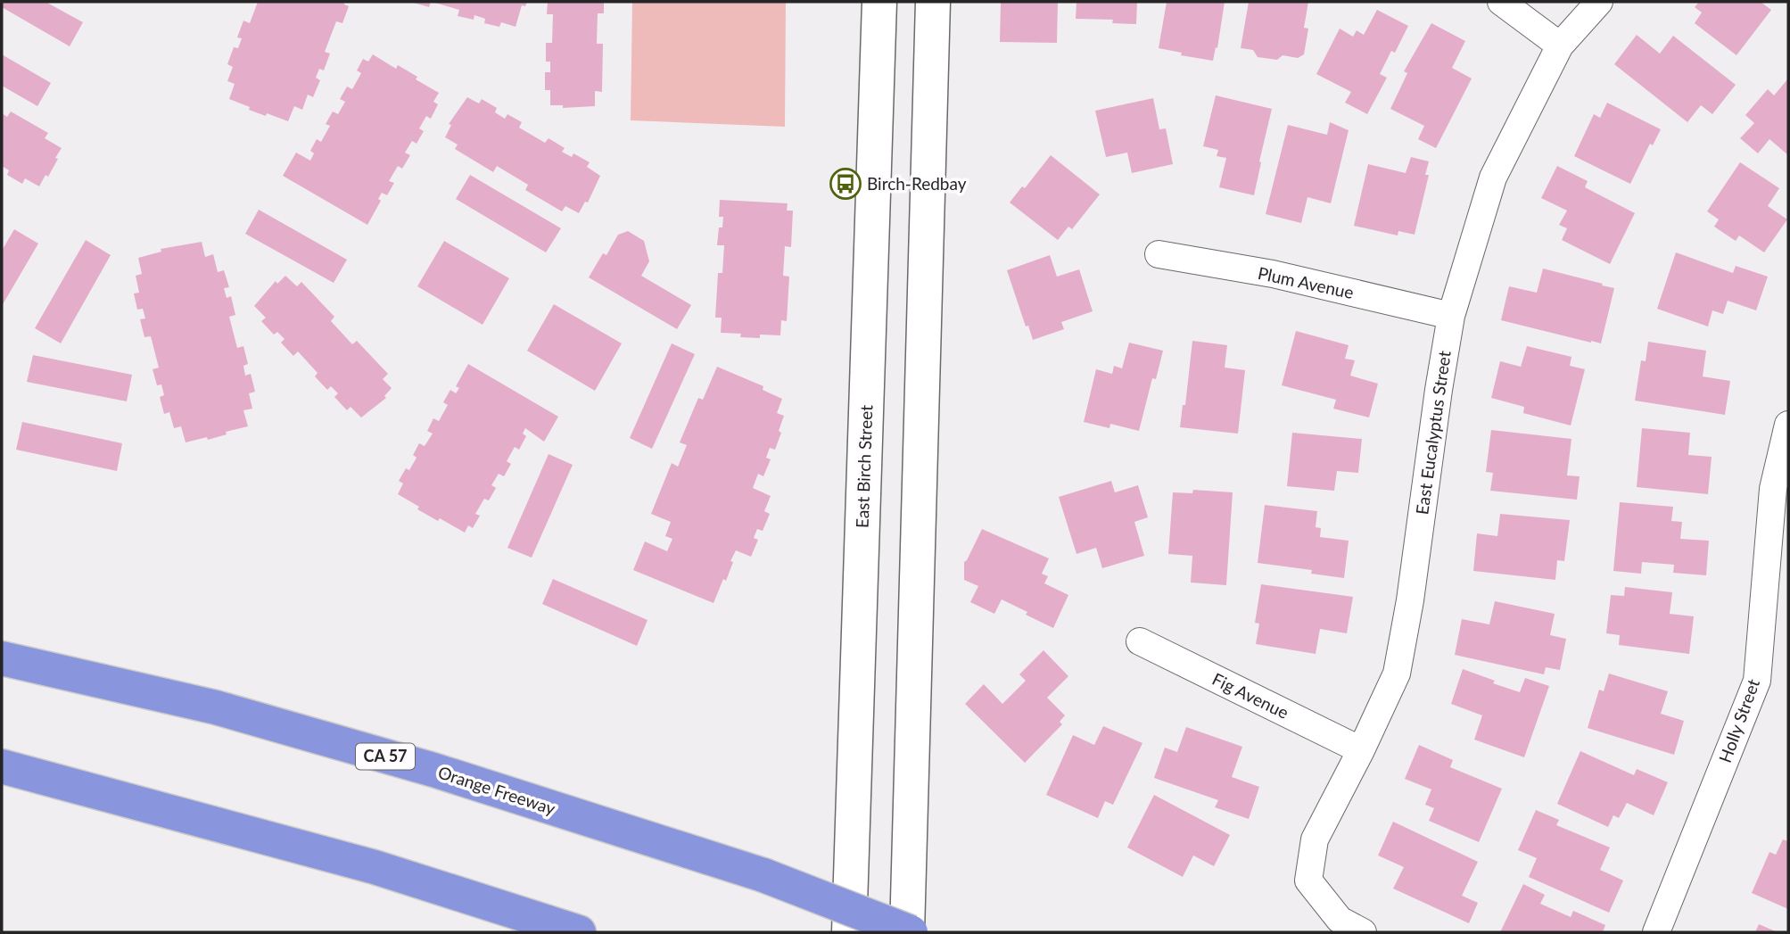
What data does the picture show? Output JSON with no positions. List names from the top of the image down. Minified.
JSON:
{"streets":{"highway":["CA 57","Orange Freeway"],"street":["Plum Avenue","East Eucalyptus Street","East Birch Street","Fig Avenue","Holly Street"]},"crossings":[["Plum Avenue","East Eucalyptus Street"],["East Eucalyptus Street","Fig Avenue"]],"places":{"bus stop":["Birch-Redbay"]}}
